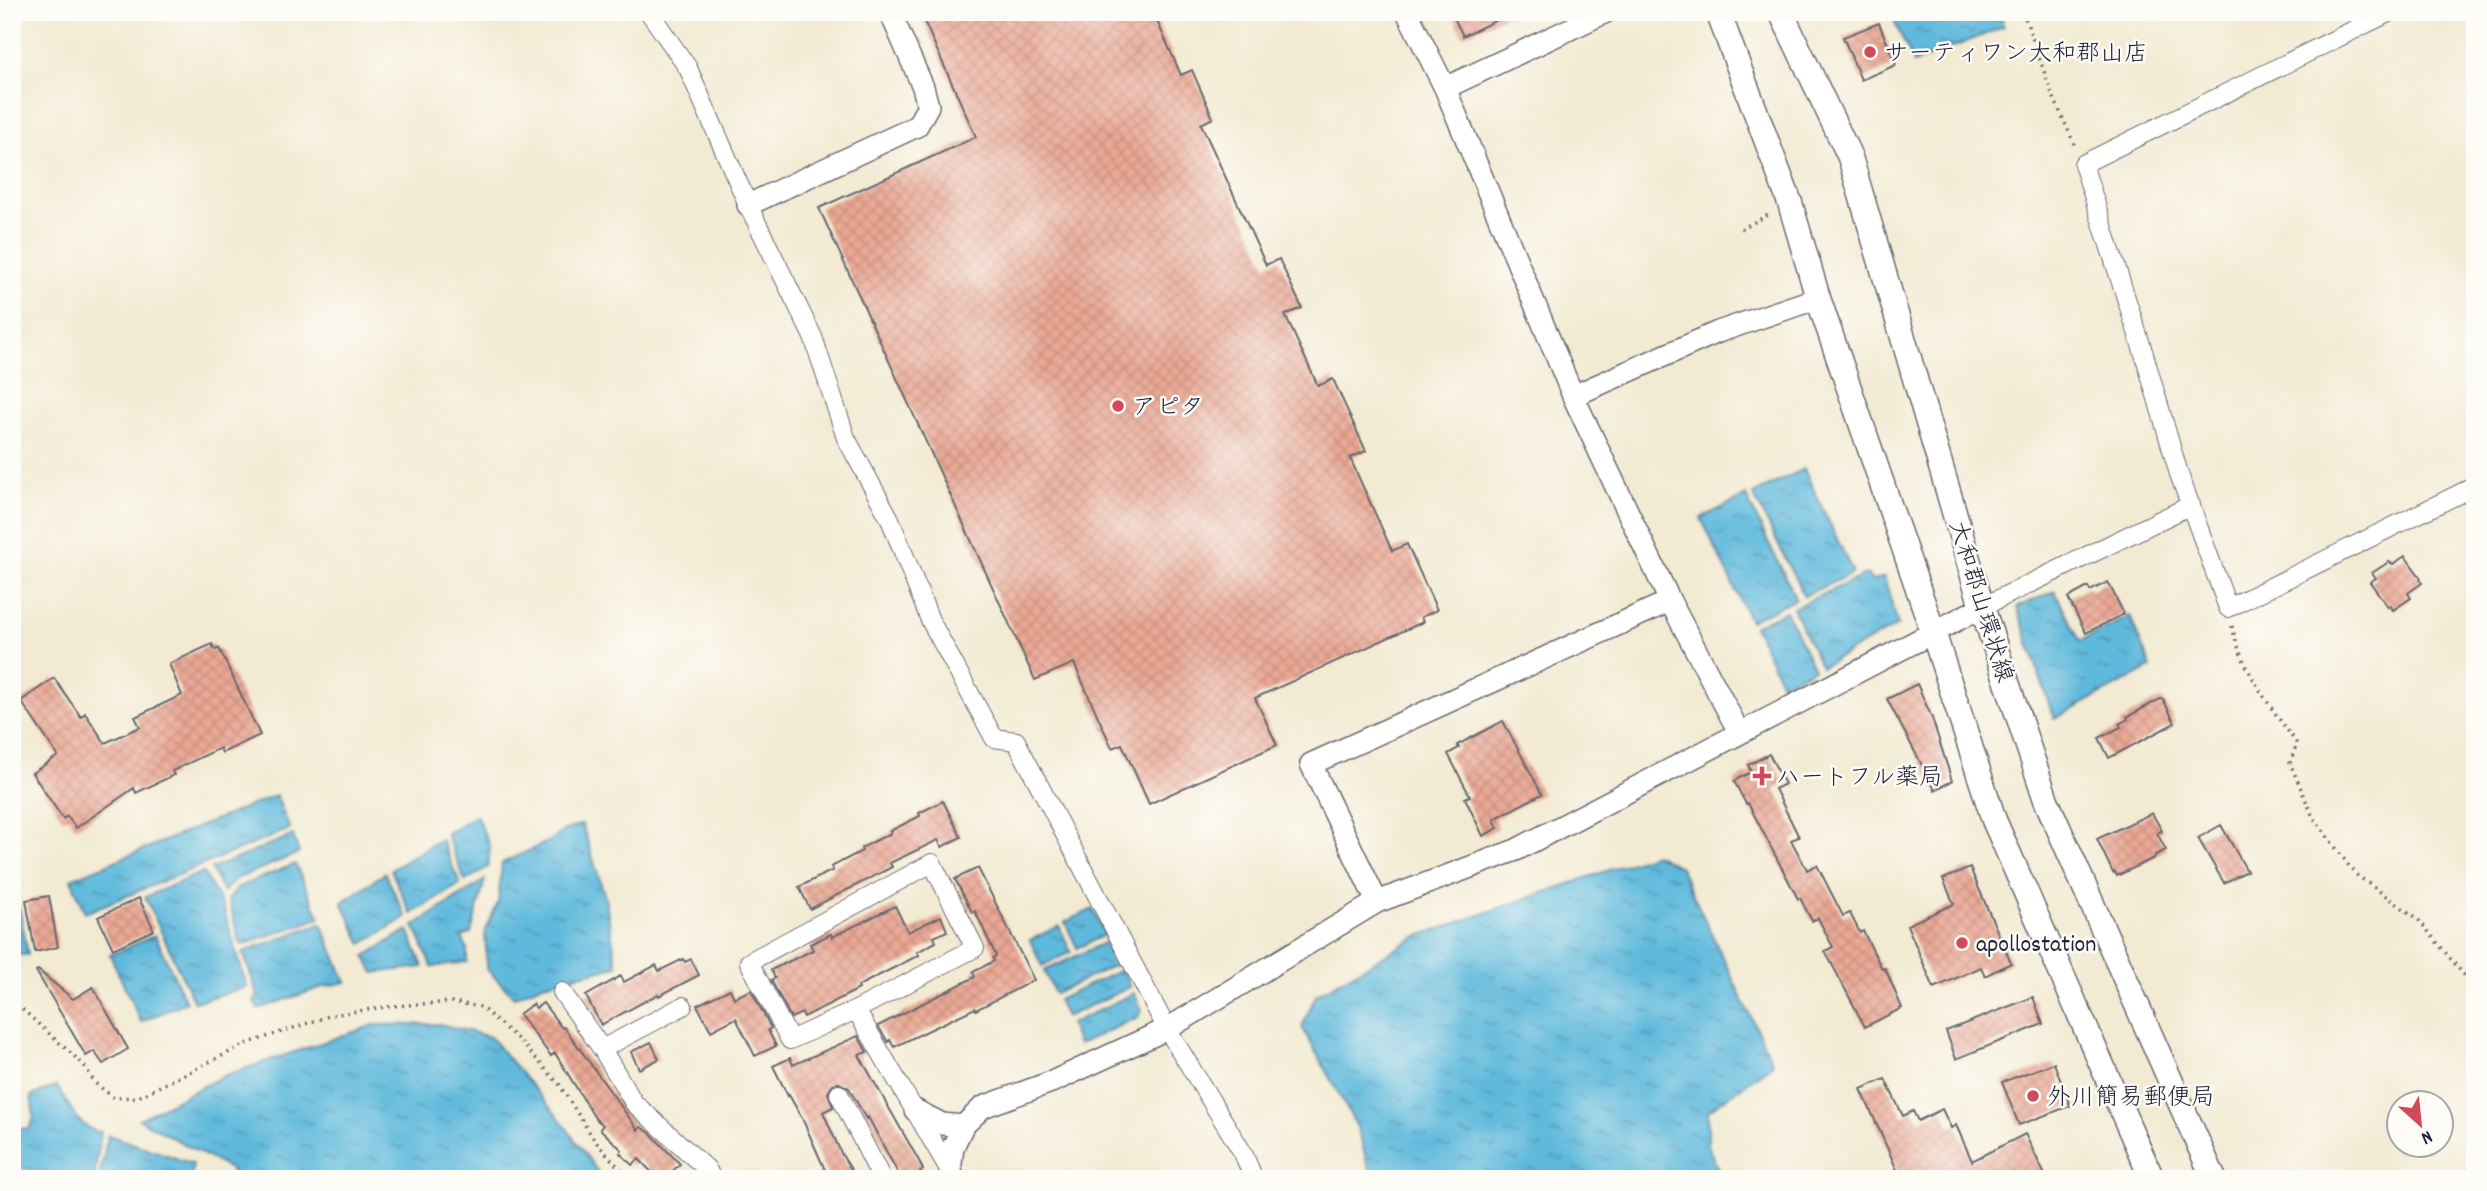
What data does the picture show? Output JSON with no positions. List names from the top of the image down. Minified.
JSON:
{"streets":{"main road":["大和郡山環状線"]},"places":{"other":["サーティワン大和郡山店","アピタ","apollostation","外川簡易郵便局"],"health":["ハートフル薬局"]},"north":"bottom right"}
